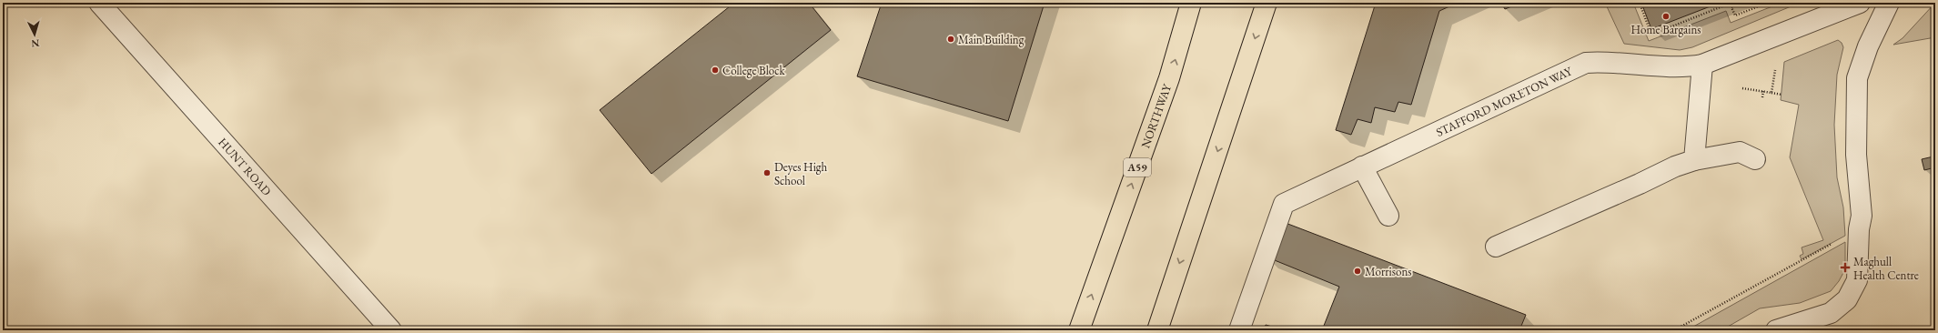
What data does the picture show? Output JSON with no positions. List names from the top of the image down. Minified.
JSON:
{"streets":{"highway":["NORTHWAY","A59"],"street":["STAFFORD MORETON WAY","HUNT ROAD"]},"places":{"other":["Home Bargains","Main Building","College Block","Deyes High School","Morrisons"],"health":["Maghull Health Centre"]},"north":"bottom"}
